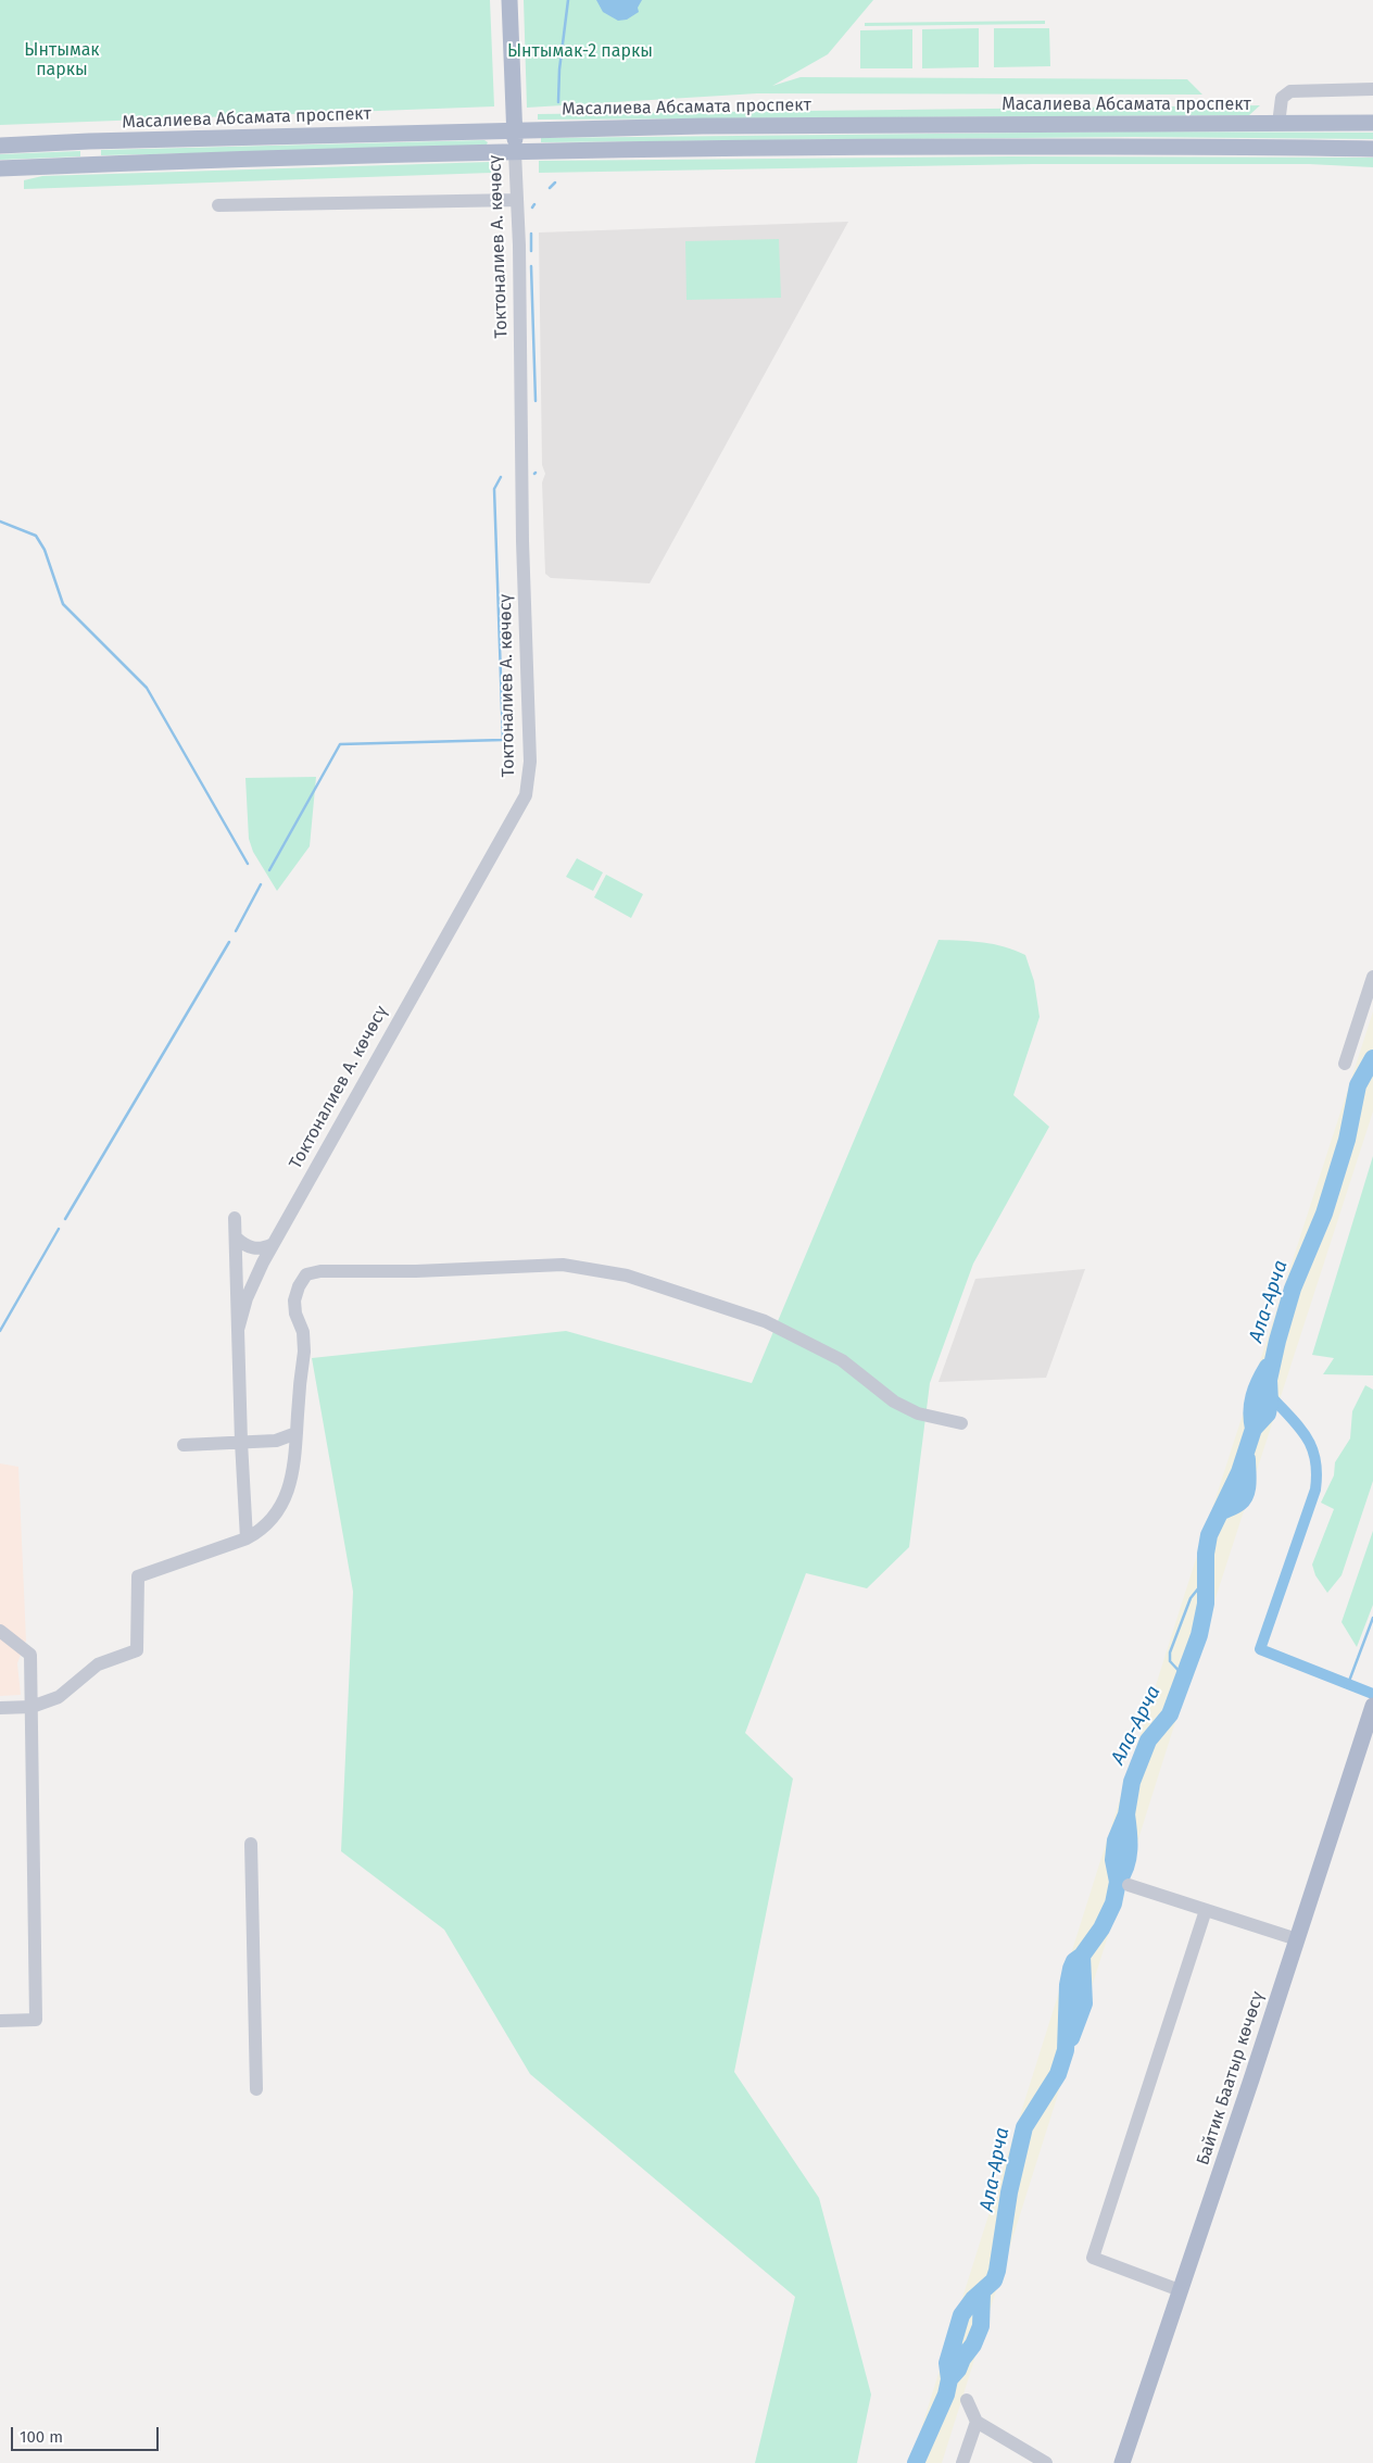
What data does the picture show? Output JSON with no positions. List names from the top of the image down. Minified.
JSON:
{"streets":{"main road":["Масалиева Абсамата проспект","Токтоналиев А. көчөсү","Байтик Баатыр көчөсү"]},"crossings":[["Масалиева Абсамата проспект","Токтоналиев А. көчөсү"]],"water":["Ала-Арча"],"parks":["Ынтымак паркы","Ынтымак-2 паркы"],"scale_bar":"100 m"}
